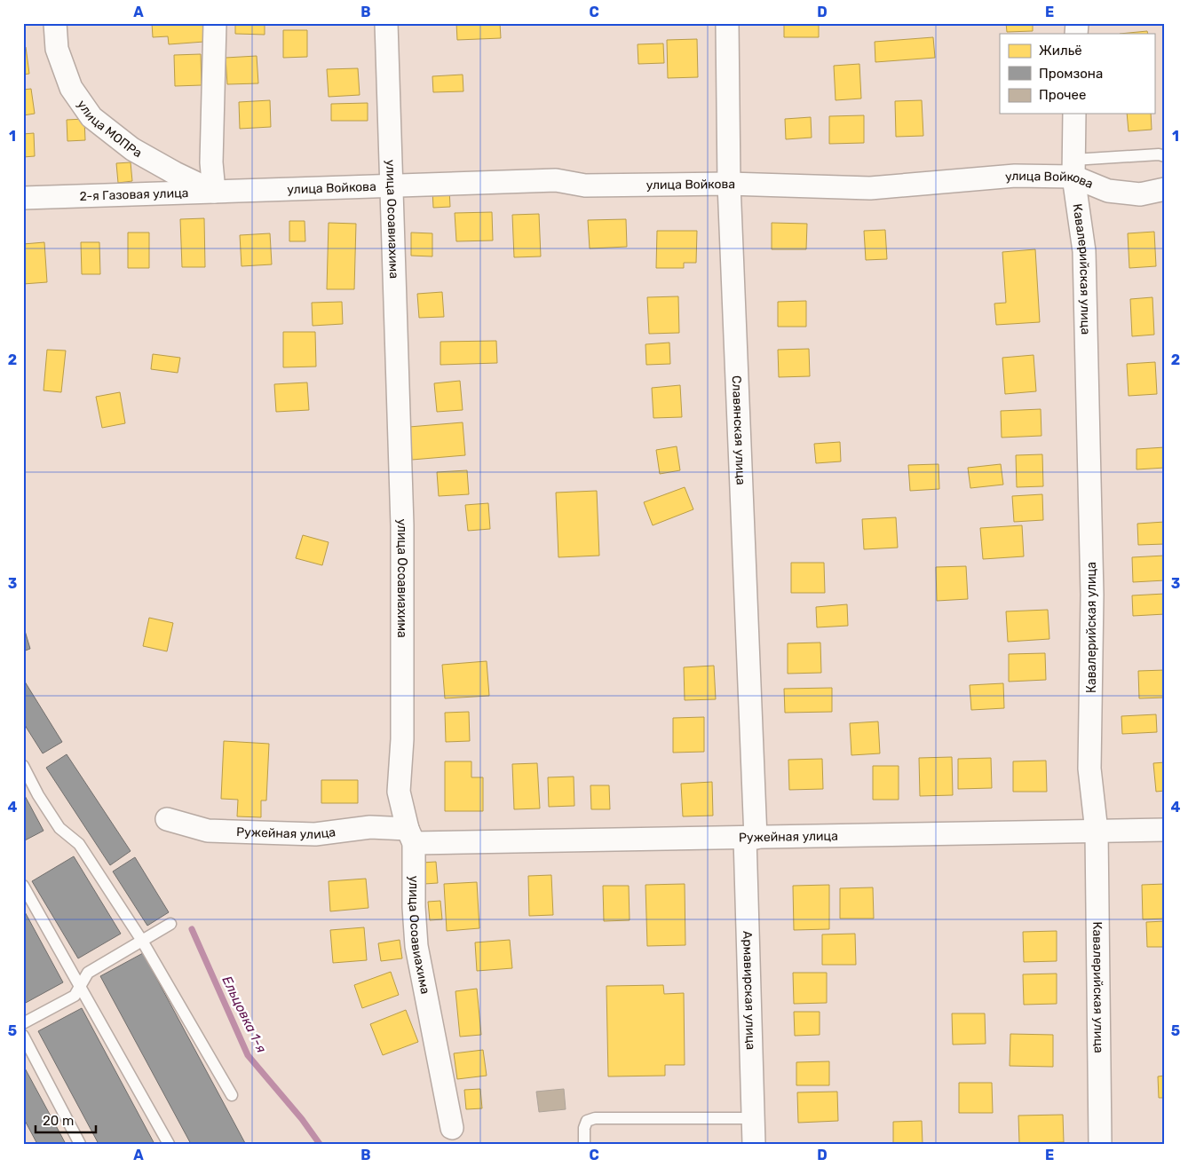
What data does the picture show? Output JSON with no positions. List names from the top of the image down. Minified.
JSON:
{"streets":{"street":["улица МОПРа","улица Войкова","2-я Газовая улица","улица Осоавиахима","Кавалерийская улица","Славянская улица","Ружейная улица","Армавирская улица"]},"crossings":[["улица МОПРа","улица Войкова"],["улица МОПРа","2-я Газовая улица"],["улица Войкова","2-я Газовая улица"],["улица Войкова","улица Осоавиахима"],["улица Войкова","Кавалерийская улица"],["улица Войкова","Славянская улица"],["улица Осоавиахима","Ружейная улица"],["Кавалерийская улица","Ружейная улица"],["Славянская улица","Ружейная улица"],["Славянская улица","Армавирская улица"],["Ружейная улица","Армавирская улица"]],"water":["Ельцовка 1-я"],"legend":["Жильё","Промзона","Прочее"],"scale_bar":"20 m","grid":{"columns":["A","B","C","D","E"],"rows":["1","2","3","4","5"]}}
